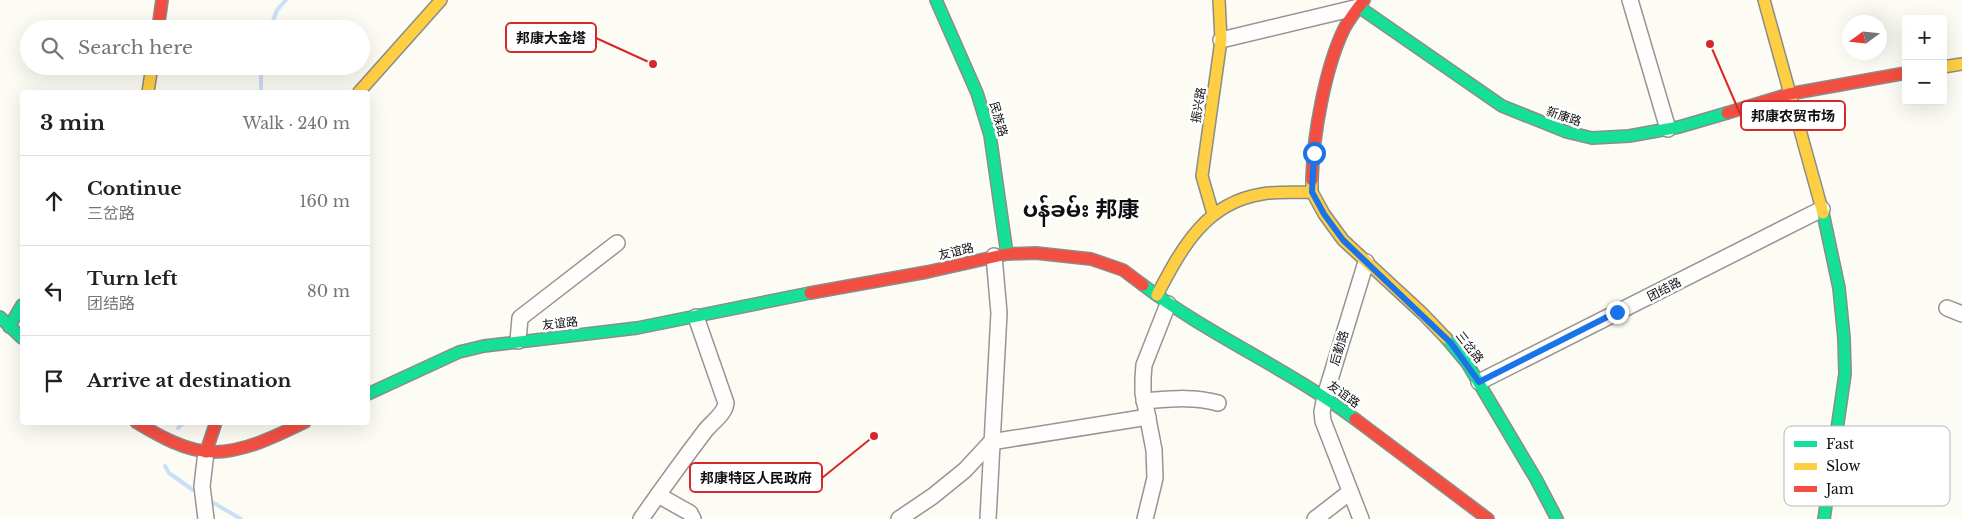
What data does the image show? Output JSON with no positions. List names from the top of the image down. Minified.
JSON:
{"streets":{"main road":["振兴路","新康路","民族路","友谊路","三岔路"],"street":["团结路","后勤路"]},"crossings":[["新康路","三岔路"],["民族路","友谊路"],["友谊路","后勤路"],["团结路","三岔路"],["三岔路","后勤路"]],"districts":["ပန်ခမ်း 邦康"],"places":["邦康农贸市场","邦康大金塔","邦康特区人民政府"],"legend":["Fast","Slow","Jam"],"north":"left","page":{"map_buttons":["+","−"],"search":"Search here","heading":["3 min","Walk · 240 m"],"list":[["Continue","三岔路","160 m"],["Turn left","团结路","80 m"],"Arrive at destination"]}}
